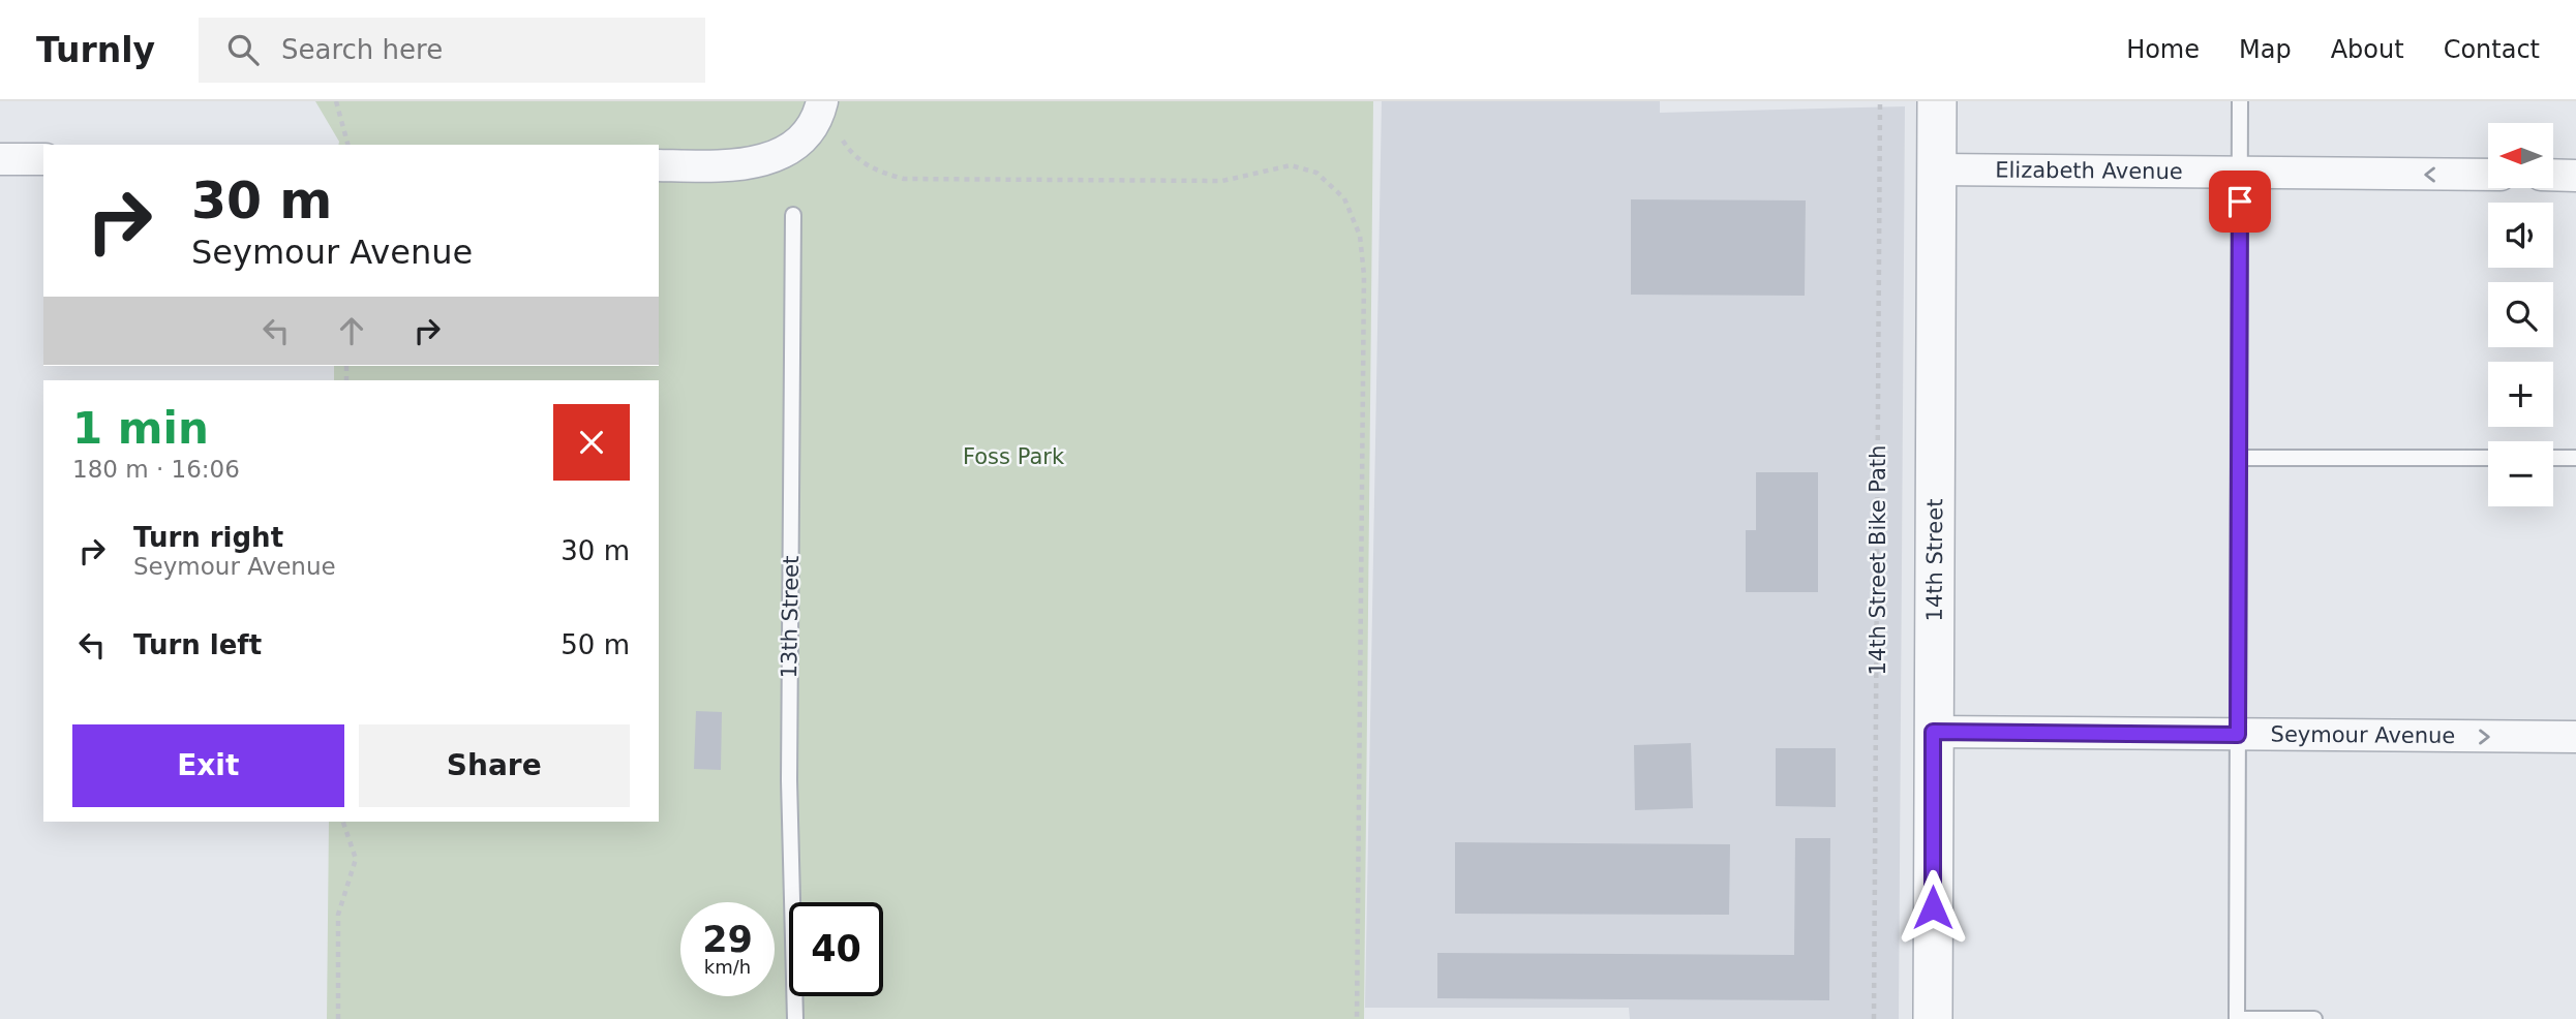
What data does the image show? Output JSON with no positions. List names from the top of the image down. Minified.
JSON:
{"streets":{"street":["Elizabeth Avenue","14th Street","Seymour Avenue"],"lane":["13th Street"],"path":["14th Street Bike Path"]},"crossings":[["Elizabeth Avenue","14th Street"],["14th Street","Seymour Avenue"]],"one_way":["Elizabeth Avenue","Seymour Avenue"],"parks":["Foss Park"],"north":"left","page":{"header":"Turnly","search":"Search here","nav":["Home","Map","About","Contact"],"map_buttons":["+","−"],"turn":["30 m","Seymour Avenue"],"heading":["1 min","180 m · 16:06"],"list":[{"name":"Turn right","note":"Seymour Avenue","value":"30 m"},{"name":"Turn left","value":"50 m"}],"buttons":["Exit","Share"],"speed":"29 km/h","limit":"40"}}
